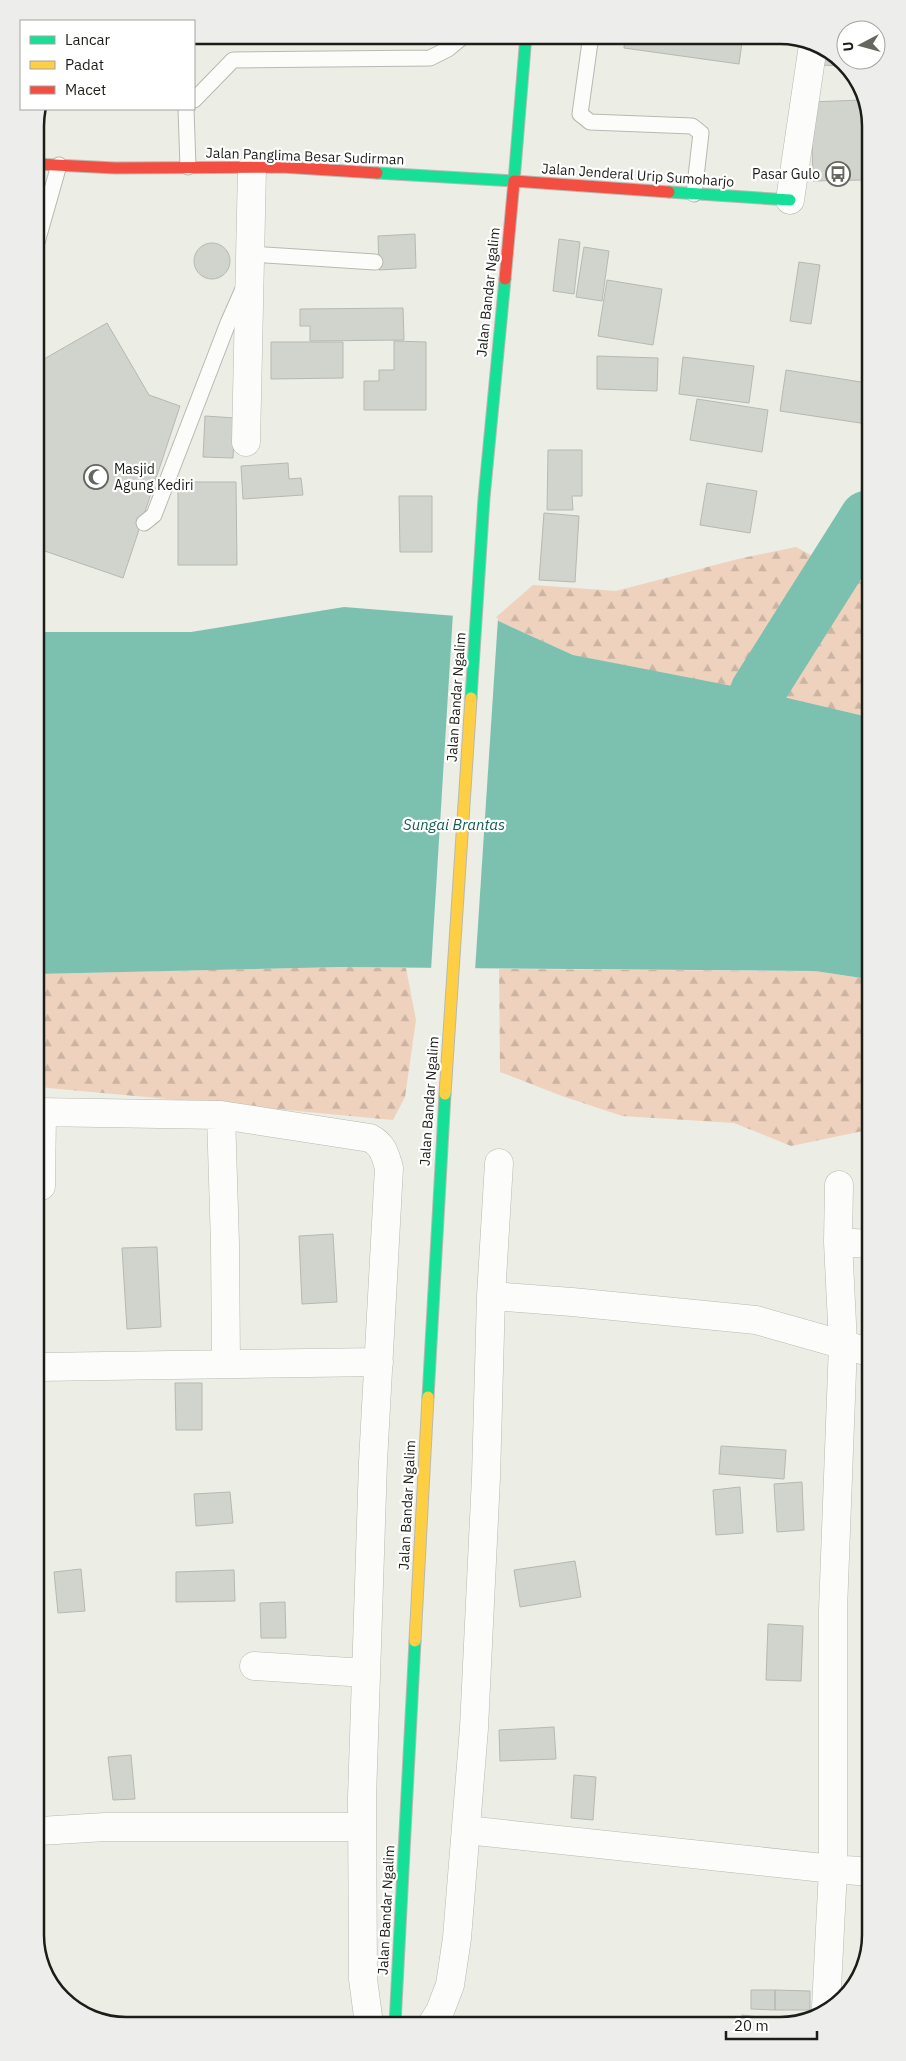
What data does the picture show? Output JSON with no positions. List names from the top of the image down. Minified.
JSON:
{"streets":{"main road":["Jalan Panglima Besar Sudirman","Jalan Jenderal Urip Sumoharjo","Jalan Bandar Ngalim"]},"crossings":[["Jalan Panglima Besar Sudirman","Jalan Jenderal Urip Sumoharjo"],["Jalan Panglima Besar Sudirman","Jalan Bandar Ngalim"],["Jalan Jenderal Urip Sumoharjo","Jalan Bandar Ngalim"]],"water":["Sungai Brantas"],"places":{"bus stop":["Pasar Gulo"],"mosque":["Masjid Agung Kediri"]},"legend":["Lancar","Padat","Macet"],"scale_bar":"20 m","north":"left"}
